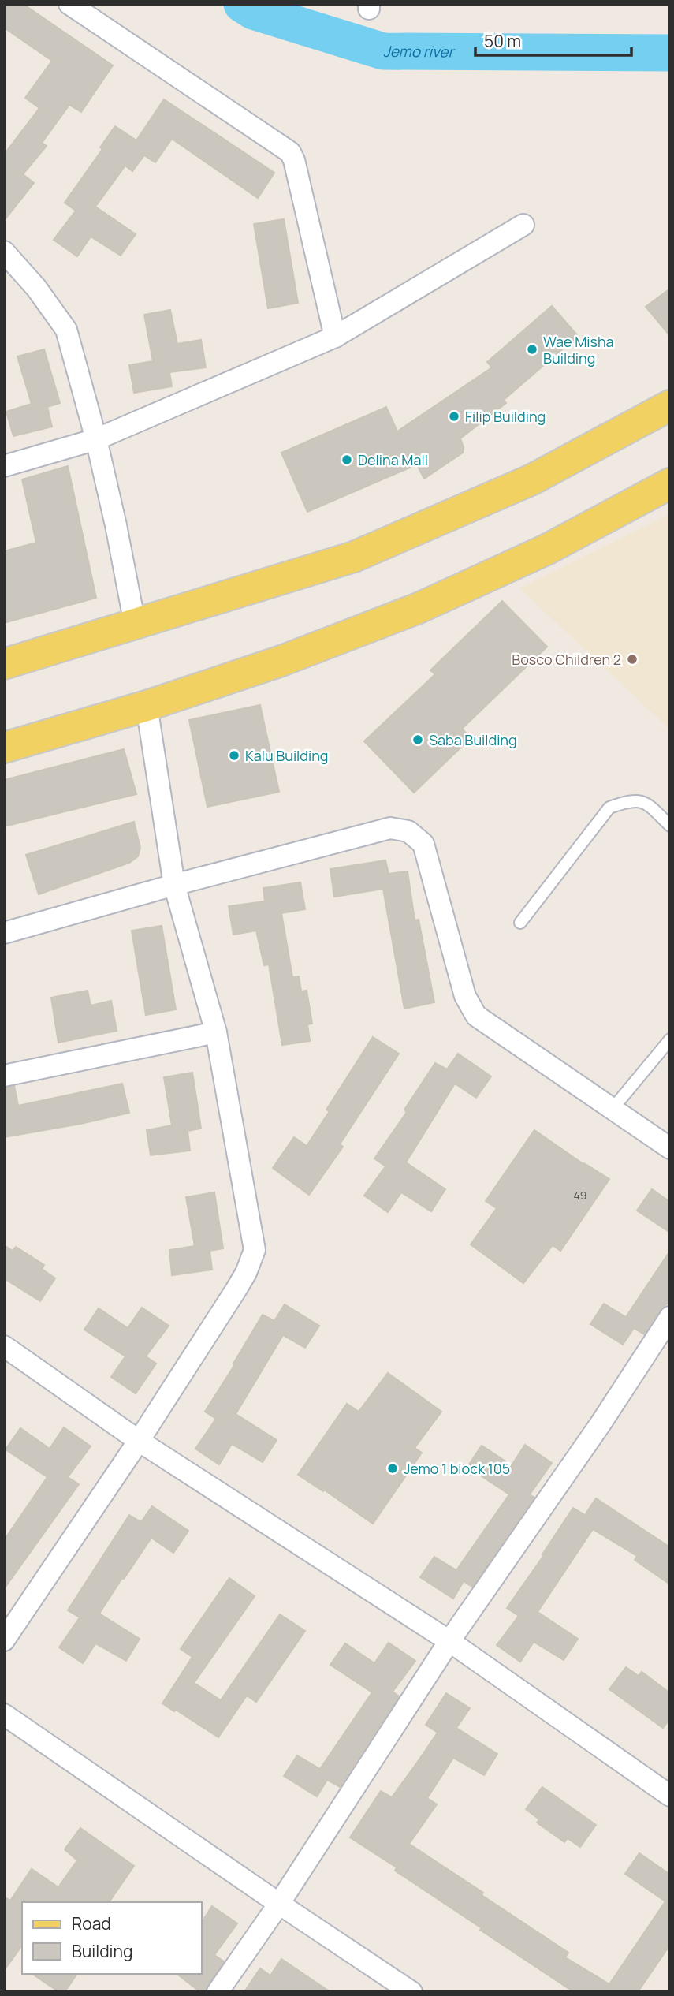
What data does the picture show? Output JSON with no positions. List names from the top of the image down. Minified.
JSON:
{"water":["Jemo river"],"places":["Wae Misha Building","Filip Building","Delina Mall","Bosco Children 2","Saba Building","Kalu Building","Jemo 1 block 105"],"house_numbers":["49"],"legend":["Road","Building"],"scale_bar":"50 m"}
